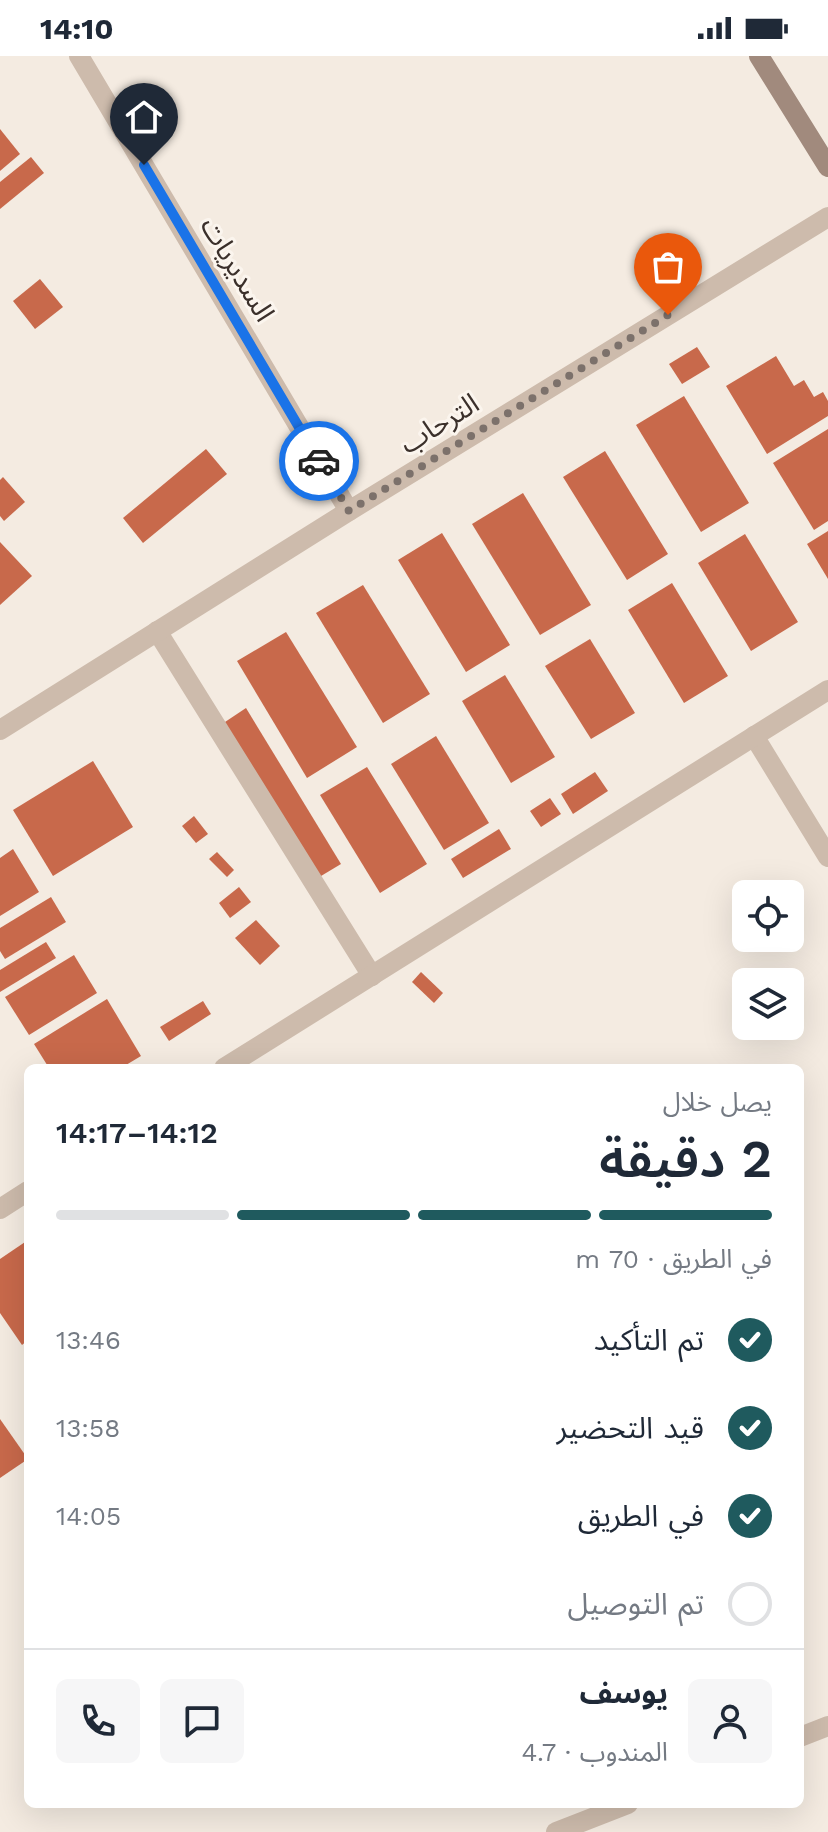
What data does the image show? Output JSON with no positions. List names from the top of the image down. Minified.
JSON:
{"streets":{"street":["السديريات","الترحاب"]},"crossings":[["السديريات","الترحاب"]],"page":{"status":"14:10","heading":["2 دقيقة","يصل خلال","14:12–14:17"],"panel":["يوسف","المندوب · 4.7"],"bar":"في الطريق · 70 m","list":[["تم التأكيد","13:46"],["قيد التحضير","13:58"],["في الطريق","14:05"],"تم التوصيل"]}}
